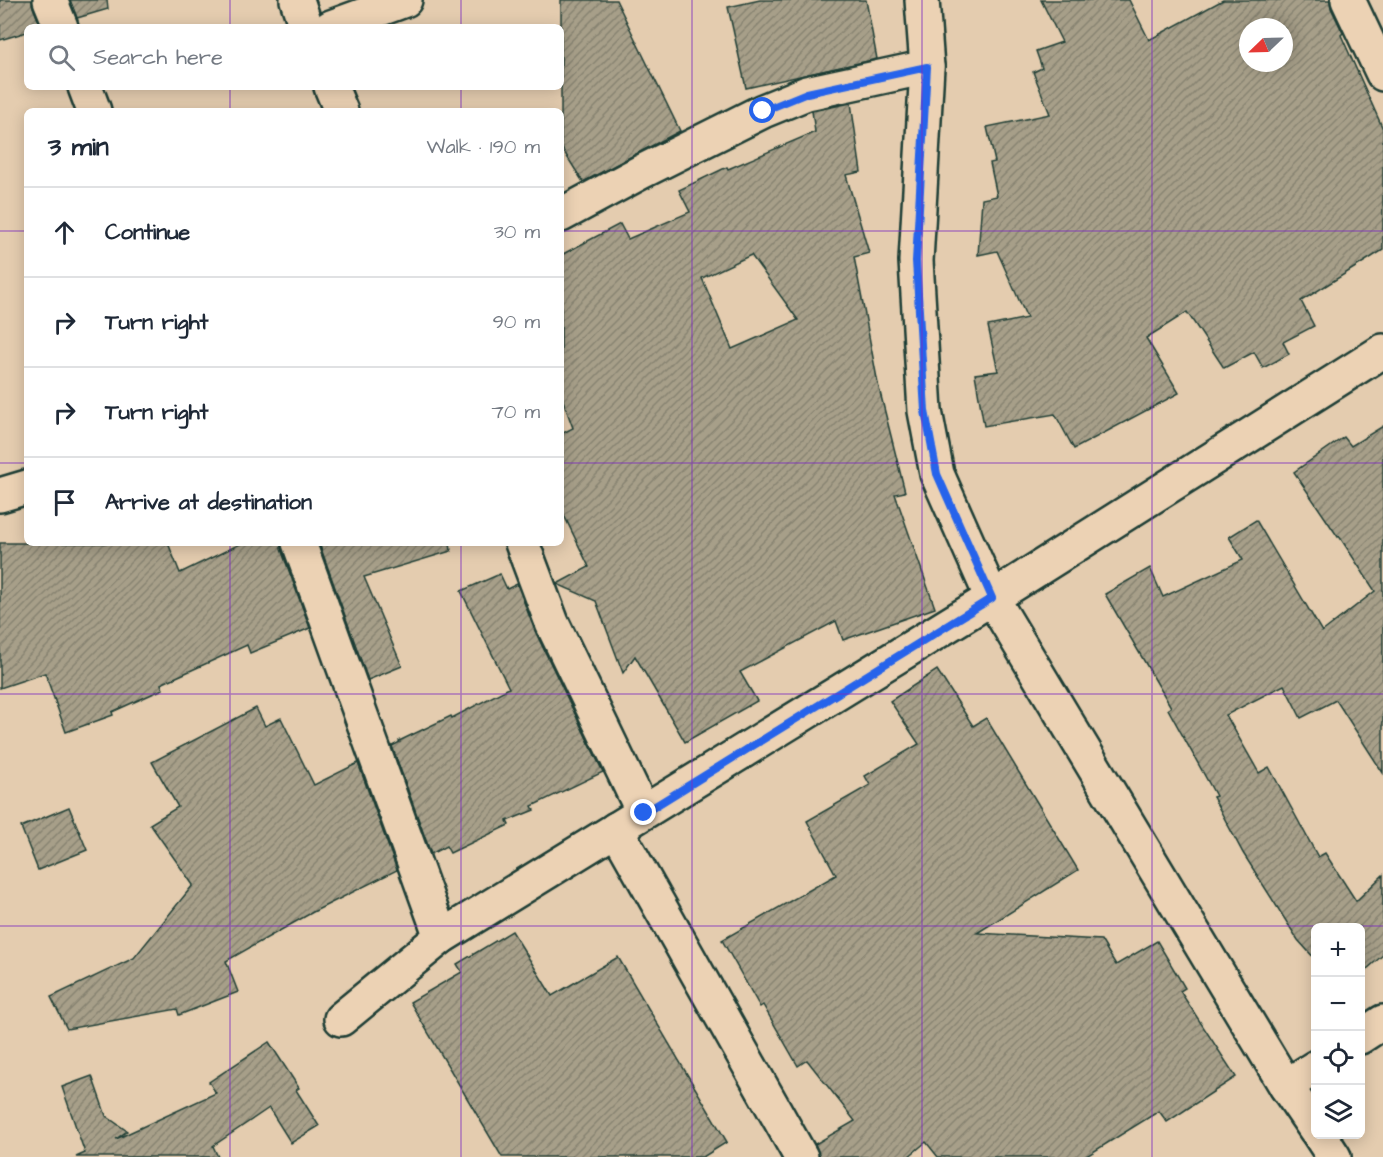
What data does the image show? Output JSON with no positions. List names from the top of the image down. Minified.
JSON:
{"north":"bottom left","page":{"search":"Search here","heading":["3 min","Walk · 190 m"],"list":[["Continue","30 m"],["Turn right","90 m"],["Turn right","70 m"],"Arrive at destination"],"map_buttons":["+","−"]}}
